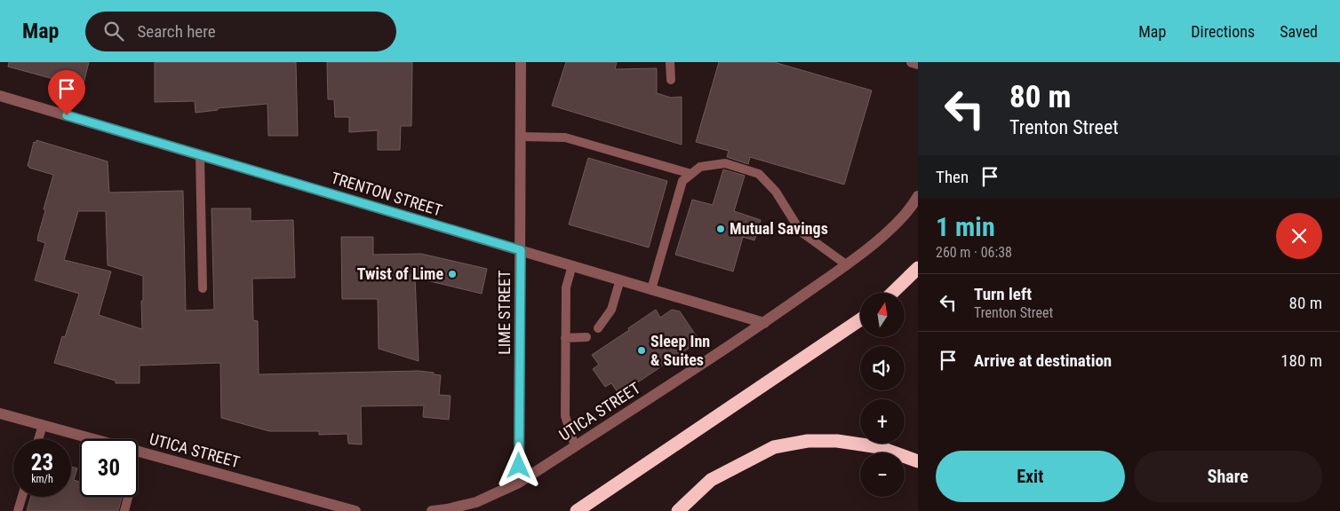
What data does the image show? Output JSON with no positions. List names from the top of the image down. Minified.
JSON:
{"streets":{"street":["TRENTON STREET","LIME STREET","UTICA STREET"]},"crossings":[["TRENTON STREET","LIME STREET"],["TRENTON STREET","UTICA STREET"],["LIME STREET","UTICA STREET"]],"places":["Mutual Savings","Twist of Lime","Sleep Inn & Suites"],"north":"top","page":{"header":"Map","search":"Search here","nav":["Map","Directions","Saved"],"turn":["80 m","Trenton Street"],"then":"Then","heading":["1 min","260 m · 06:38"],"list":[{"name":"Turn left","note":"Trenton Street","value":"80 m"},{"name":"Arrive at destination","value":"180 m"}],"map_buttons":["+","−"],"speed":"23 km/h","limit":"30","buttons":["Exit","Share"]}}
